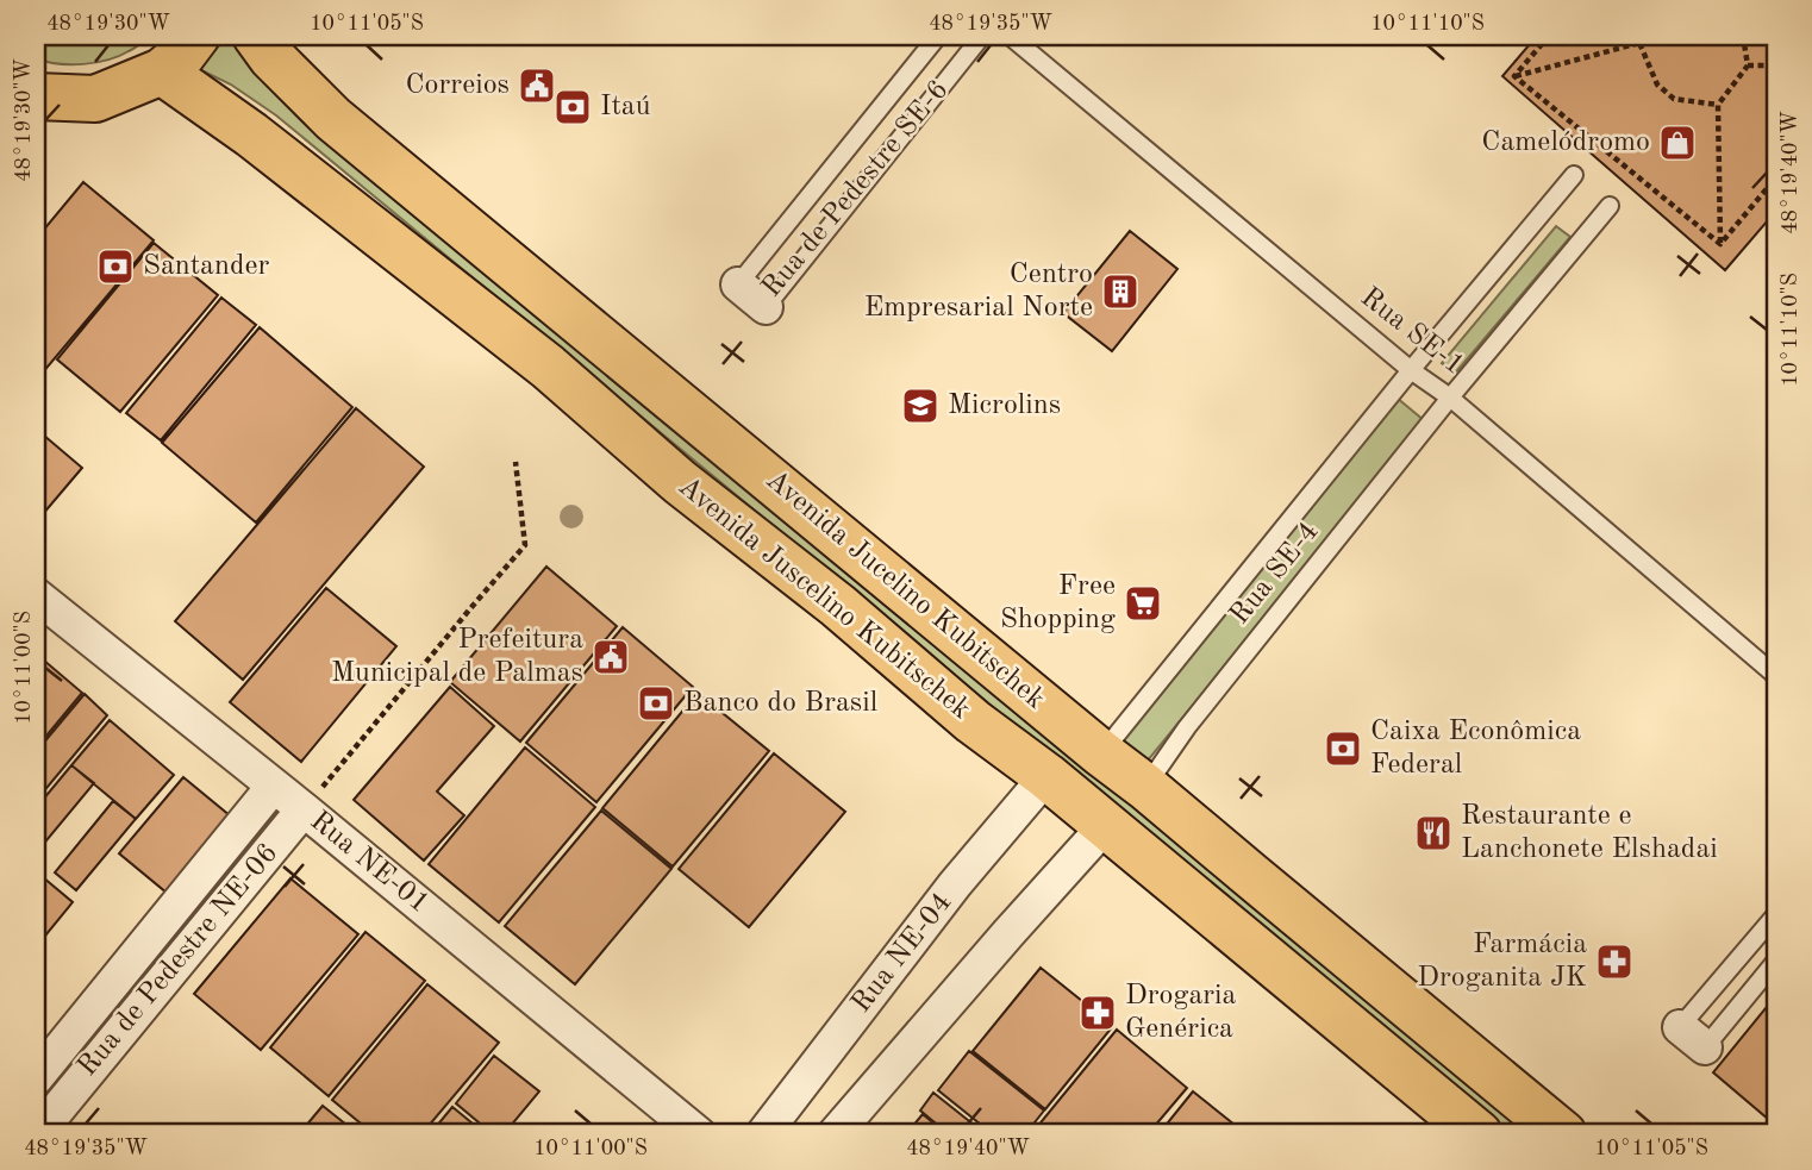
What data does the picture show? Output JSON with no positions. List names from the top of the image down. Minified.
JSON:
{"streets":{"main road":["Avenida Jucelino Kubitschek","Avenida Juscelino Kubitschek"],"street":["Rua de Pedestre SE-6","Rua NE-01","Rua NE-04","Rua de Pedestre NE-06"],"lane":["Rua SE-1","Rua SE-4"]},"crossings":[["Rua SE-1","Rua SE-4"],["Rua SE-4","Avenida Jucelino Kubitschek"],["Avenida Juscelino Kubitschek","Rua NE-04"],["Rua NE-01","Rua de Pedestre NE-06"]],"places":{"public building":["Correios","Prefeitura Municipal de Palmas"],"bank":["Itaú","Santander","Banco do Brasil","Caixa Econômica Federal"],"shop":["Camelódromo"],"building":["Centro Empresarial Norte"],"school or university":["Microlins"],"supermarket":["Free Shopping"],"restaurant":["Restaurante e Lanchonete Elshadai"],"pharmacy":["Farmácia Droganita JK","Drogaria Genérica"]},"coordinates":["48°19'30\"W","10°11'05\"S","48°19'35\"W","10°11'10\"S","48°19'40\"W","10°11'00\"S"]}
